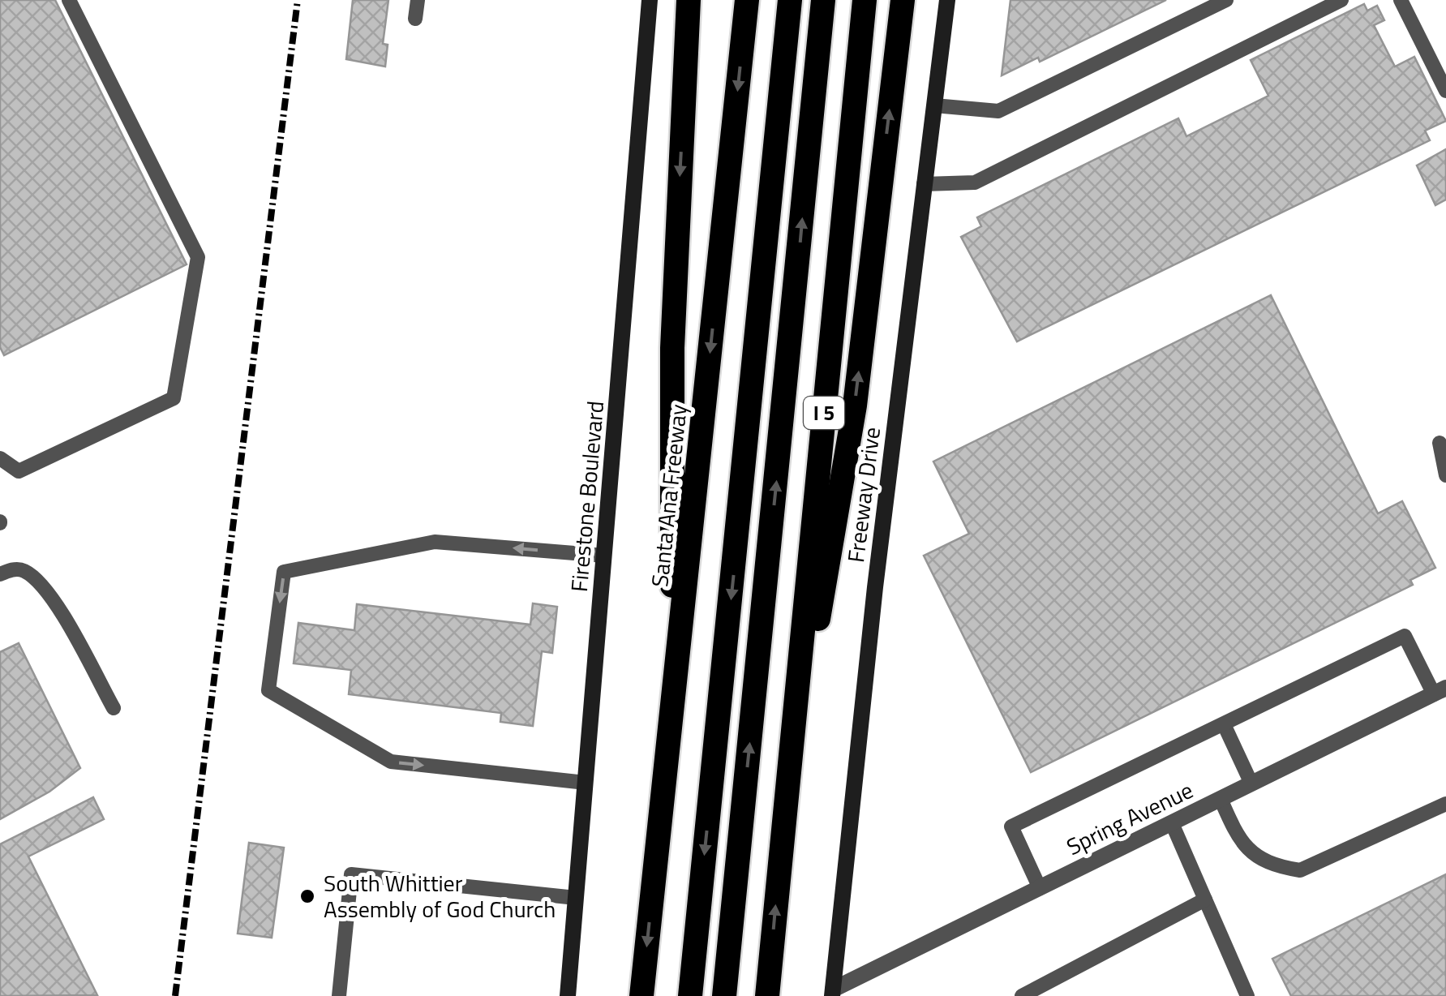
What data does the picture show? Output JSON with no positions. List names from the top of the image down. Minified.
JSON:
{"streets":{"highway":["I 5","Santa Ana Freeway"],"street":["Freeway Drive","Firestone Boulevard","Spring Avenue"]},"crossings":[["Freeway Drive","Spring Avenue"]],"places":["South Whittier Assembly of God Church"]}
